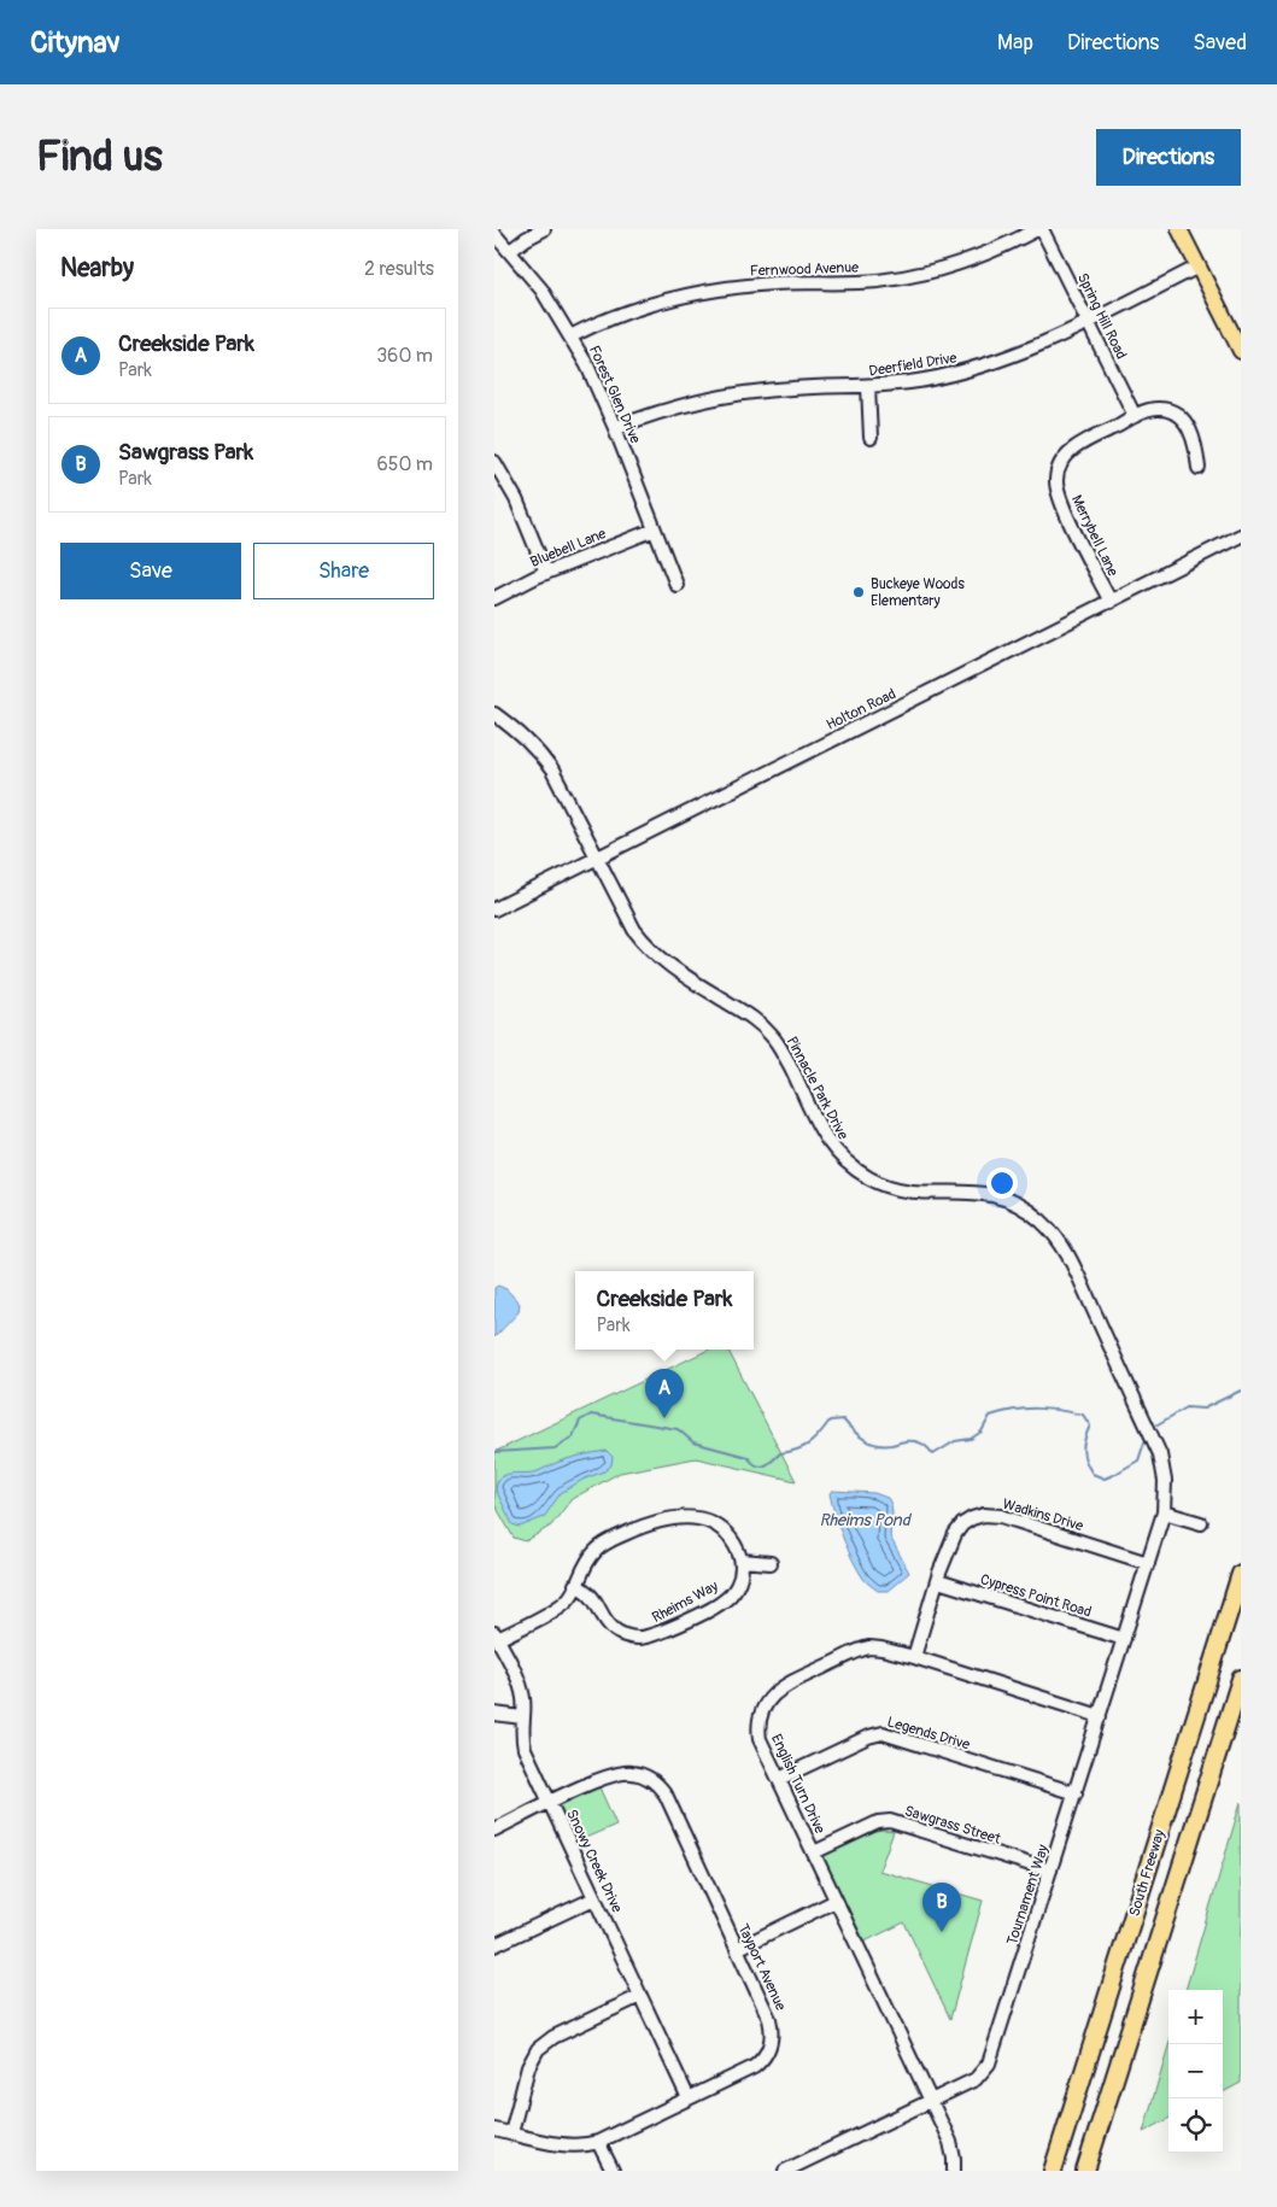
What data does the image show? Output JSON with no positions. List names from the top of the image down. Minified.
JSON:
{"streets":{"highway":["South Freeway"],"street":["Fernwood Avenue","Spring Hill Road","Deerfield Drive","Forest Glen Drive","Merrybell Lane","Bluebell Lane","Holton Road","Pinnacle Park Drive","Wadkins Drive","Cypress Point Road","Rheims Way","Legends Drive","English Turn Drive","Sawgrass Street","Snowy Creek Drive","Tournament Way","Tayport Avenue"]},"crossings":[["Fernwood Avenue","Spring Hill Road"],["Fernwood Avenue","Forest Glen Drive"],["Spring Hill Road","Deerfield Drive"],["Spring Hill Road","Merrybell Lane"],["Deerfield Drive","Forest Glen Drive"],["Forest Glen Drive","Bluebell Lane"],["Merrybell Lane","Holton Road"],["Holton Road","Pinnacle Park Drive"],["Pinnacle Park Drive","Tournament Way"],["Wadkins Drive","Cypress Point Road"],["Wadkins Drive","English Turn Drive"],["Wadkins Drive","Tournament Way"],["Cypress Point Road","Tournament Way"],["Legends Drive","English Turn Drive"],["Legends Drive","Tournament Way"],["English Turn Drive","Sawgrass Street"],["English Turn Drive","Tournament Way"],["Sawgrass Street","Tournament Way"],["Snowy Creek Drive","Tayport Avenue"]],"water":["Rheims Pond"],"places":["Buckeye Woods Elementary"],"page":{"header":"Citynav","nav":["Map","Directions","Saved"],"buttons":["Directions",["Save","Share"]],"title":"Find us","heading":["Nearby","2 results"],"list":[{"mark":"A","name":"Creekside Park","note":"Park","value":"360 m"},{"mark":"B","name":"Sawgrass Park","note":"Park","value":"650 m"}],"popup":["Creekside Park","Park"],"pins":["A","B"],"map_buttons":["+","−"]}}
